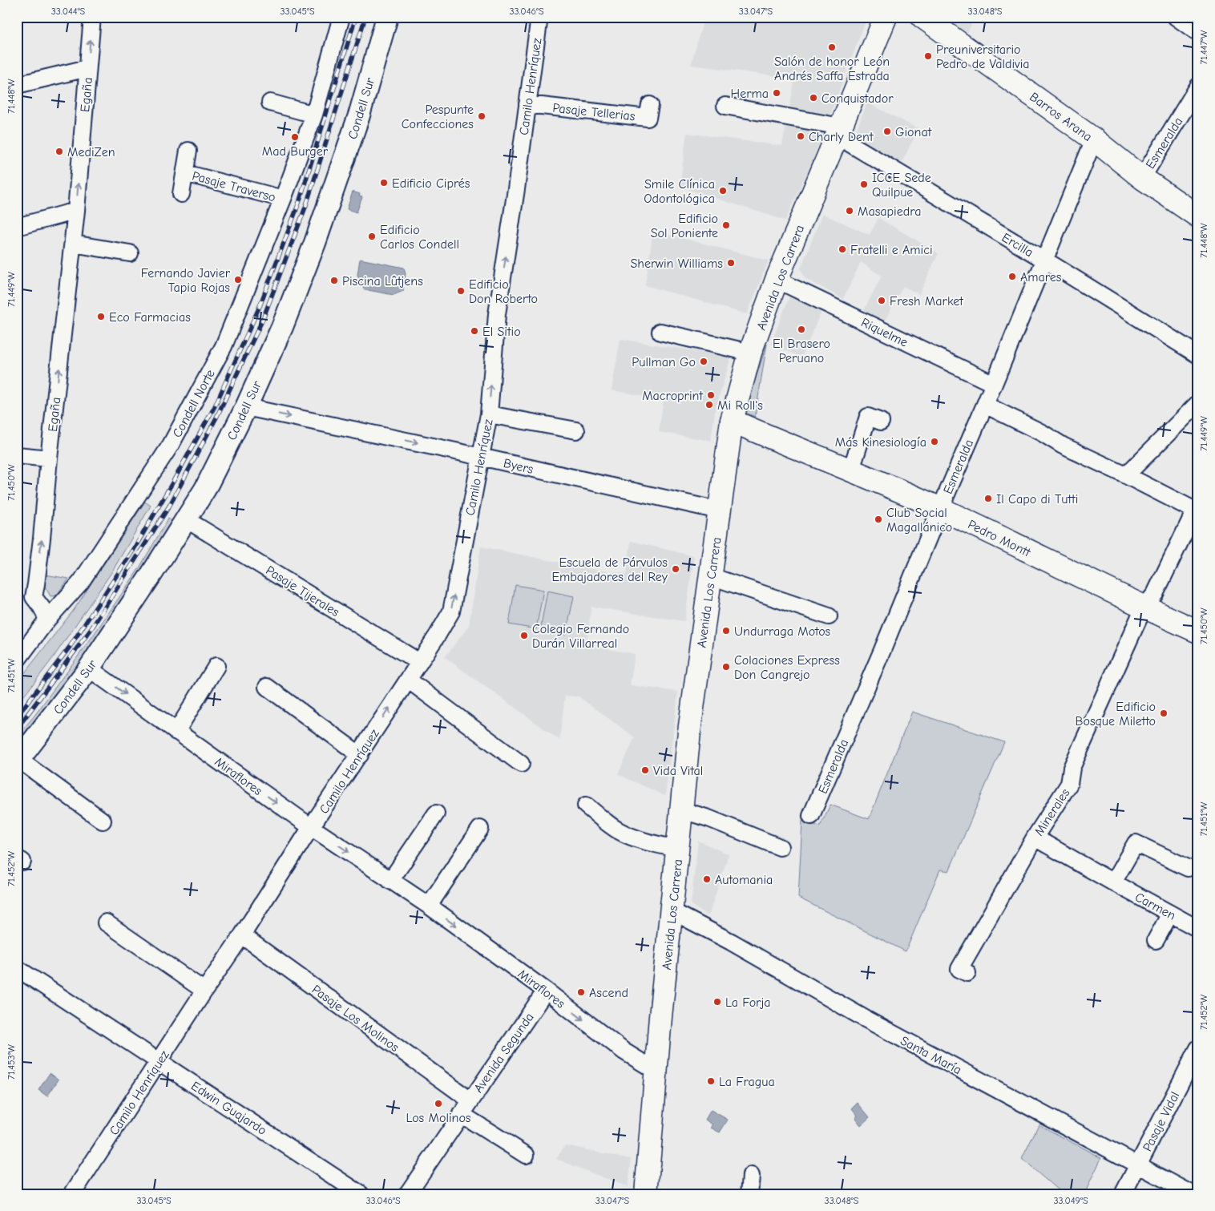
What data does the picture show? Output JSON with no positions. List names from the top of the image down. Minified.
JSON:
{"streets":{"main road":["Barros Arana","Avenida Los Carrera","Pedro Montt"],"street":["Camilo Henríquez","Egaña","Condell Sur","Pasaje Tellerias","Esmeralda","Pasaje Traverso","Ercilla","Riquelme","Condell Norte","Byers","Pasaje Tijerales","Miraflores","Minerales","Carmen","Pasaje Los Molinos","Avenida Segunda","Santa María","Edwin Guajardo","Pasaje Vidal"]},"crossings":[["Camilo Henríquez","Pasaje Tellerias"],["Camilo Henríquez","Byers"],["Camilo Henríquez","Pasaje Tijerales"],["Camilo Henríquez","Miraflores"],["Camilo Henríquez","Pasaje Los Molinos"],["Camilo Henríquez","Edwin Guajardo"],["Egaña","Condell Norte"],["Condell Sur","Byers"],["Condell Sur","Pasaje Tijerales"],["Condell Sur","Miraflores"],["Barros Arana","Esmeralda"],["Esmeralda","Ercilla"],["Esmeralda","Riquelme"],["Esmeralda","Pedro Montt"],["Pasaje Traverso","Condell Norte"],["Ercilla","Avenida Los Carrera"],["Avenida Los Carrera","Riquelme"],["Avenida Los Carrera","Byers"],["Avenida Los Carrera","Pedro Montt"],["Avenida Los Carrera","Miraflores"],["Avenida Los Carrera","Santa María"],["Pedro Montt","Minerales"],["Miraflores","Avenida Segunda"],["Minerales","Carmen"],["Pasaje Los Molinos","Avenida Segunda"],["Santa María","Pasaje Vidal"]],"one_way":["Camilo Henríquez","Egaña","Byers"],"places":["Salón de honor León Andrés Saffa Estrada","Preuniversitario Pedro de Valdivia","Herma","Conquistador","Pespunte Confecciones","Gionat","Charly Dent","Mad Burger","MediZen","Edificio Ciprés","ICCE Sede Quilpue","Smile Clínica Odontológica","Masapiedra","Edificio Sol Poniente","Edificio Carlos Condell","Fratelli e Amici","Sherwin Williams","Amares","Fernando Javier Tapia Rojas","Piscina Lûtjens","Edificio Don Roberto","Fresh Market","Eco Farmacias","El Brasero Peruano","El Sitio","Pullman Go","Macroprint","Mi Roll's","Más Kinesiología","Il Capo di Tutti","Club Social Magallánico","Escuela de Párvulos Embajadores del Rey","Undurraga Motos","Colegio Fernando Durán Villarreal","Colaciones Express Don Cangrejo","Edificio Bosque Miletto","Vida Vital","Automania","Ascend","La Forja","La Fragua","Los Molinos"],"coordinates":["33.044°S","33.045°S","33.046°S","33.047°S","33.048°S","71.447°W","71.448°W","71.449°W","71.450°W","71.451°W","71.452°W","71.453°W","33.049°S"]}
